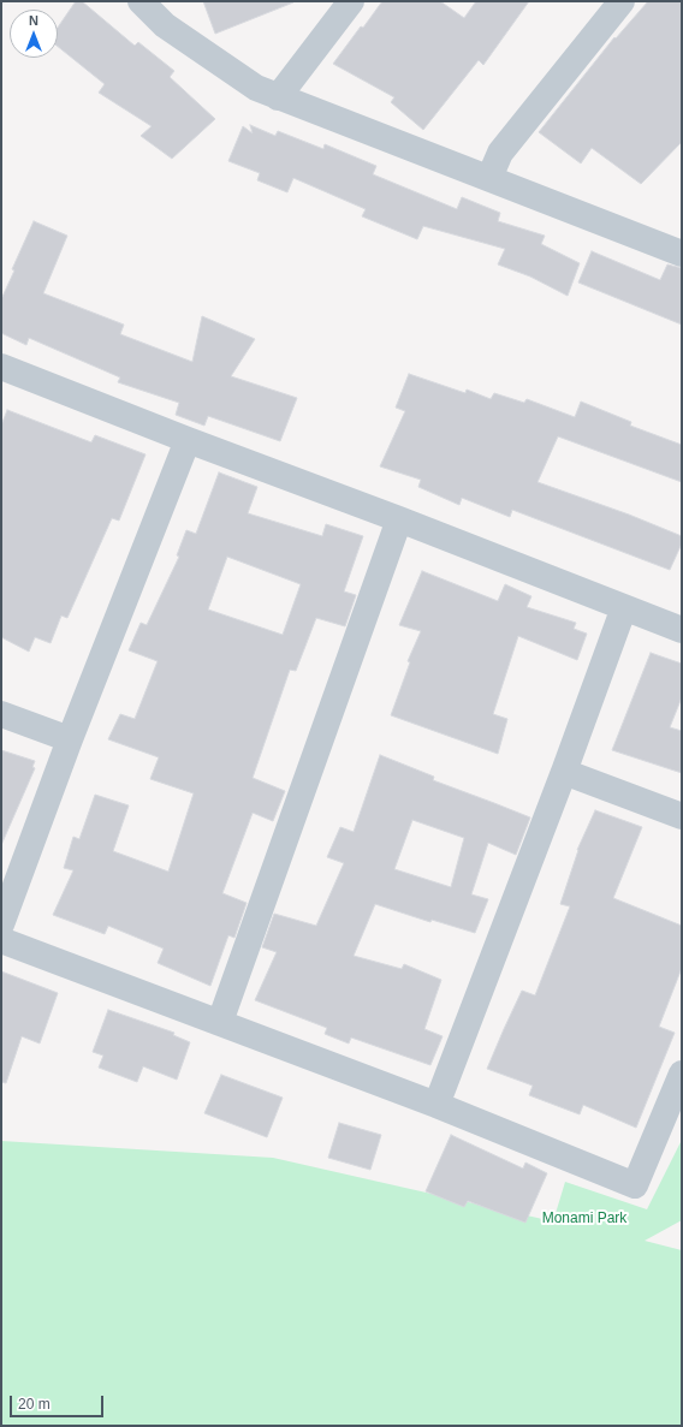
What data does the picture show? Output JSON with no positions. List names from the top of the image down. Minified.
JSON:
{"parks":["Monami Park"],"scale_bar":"20 m","north":"top"}
